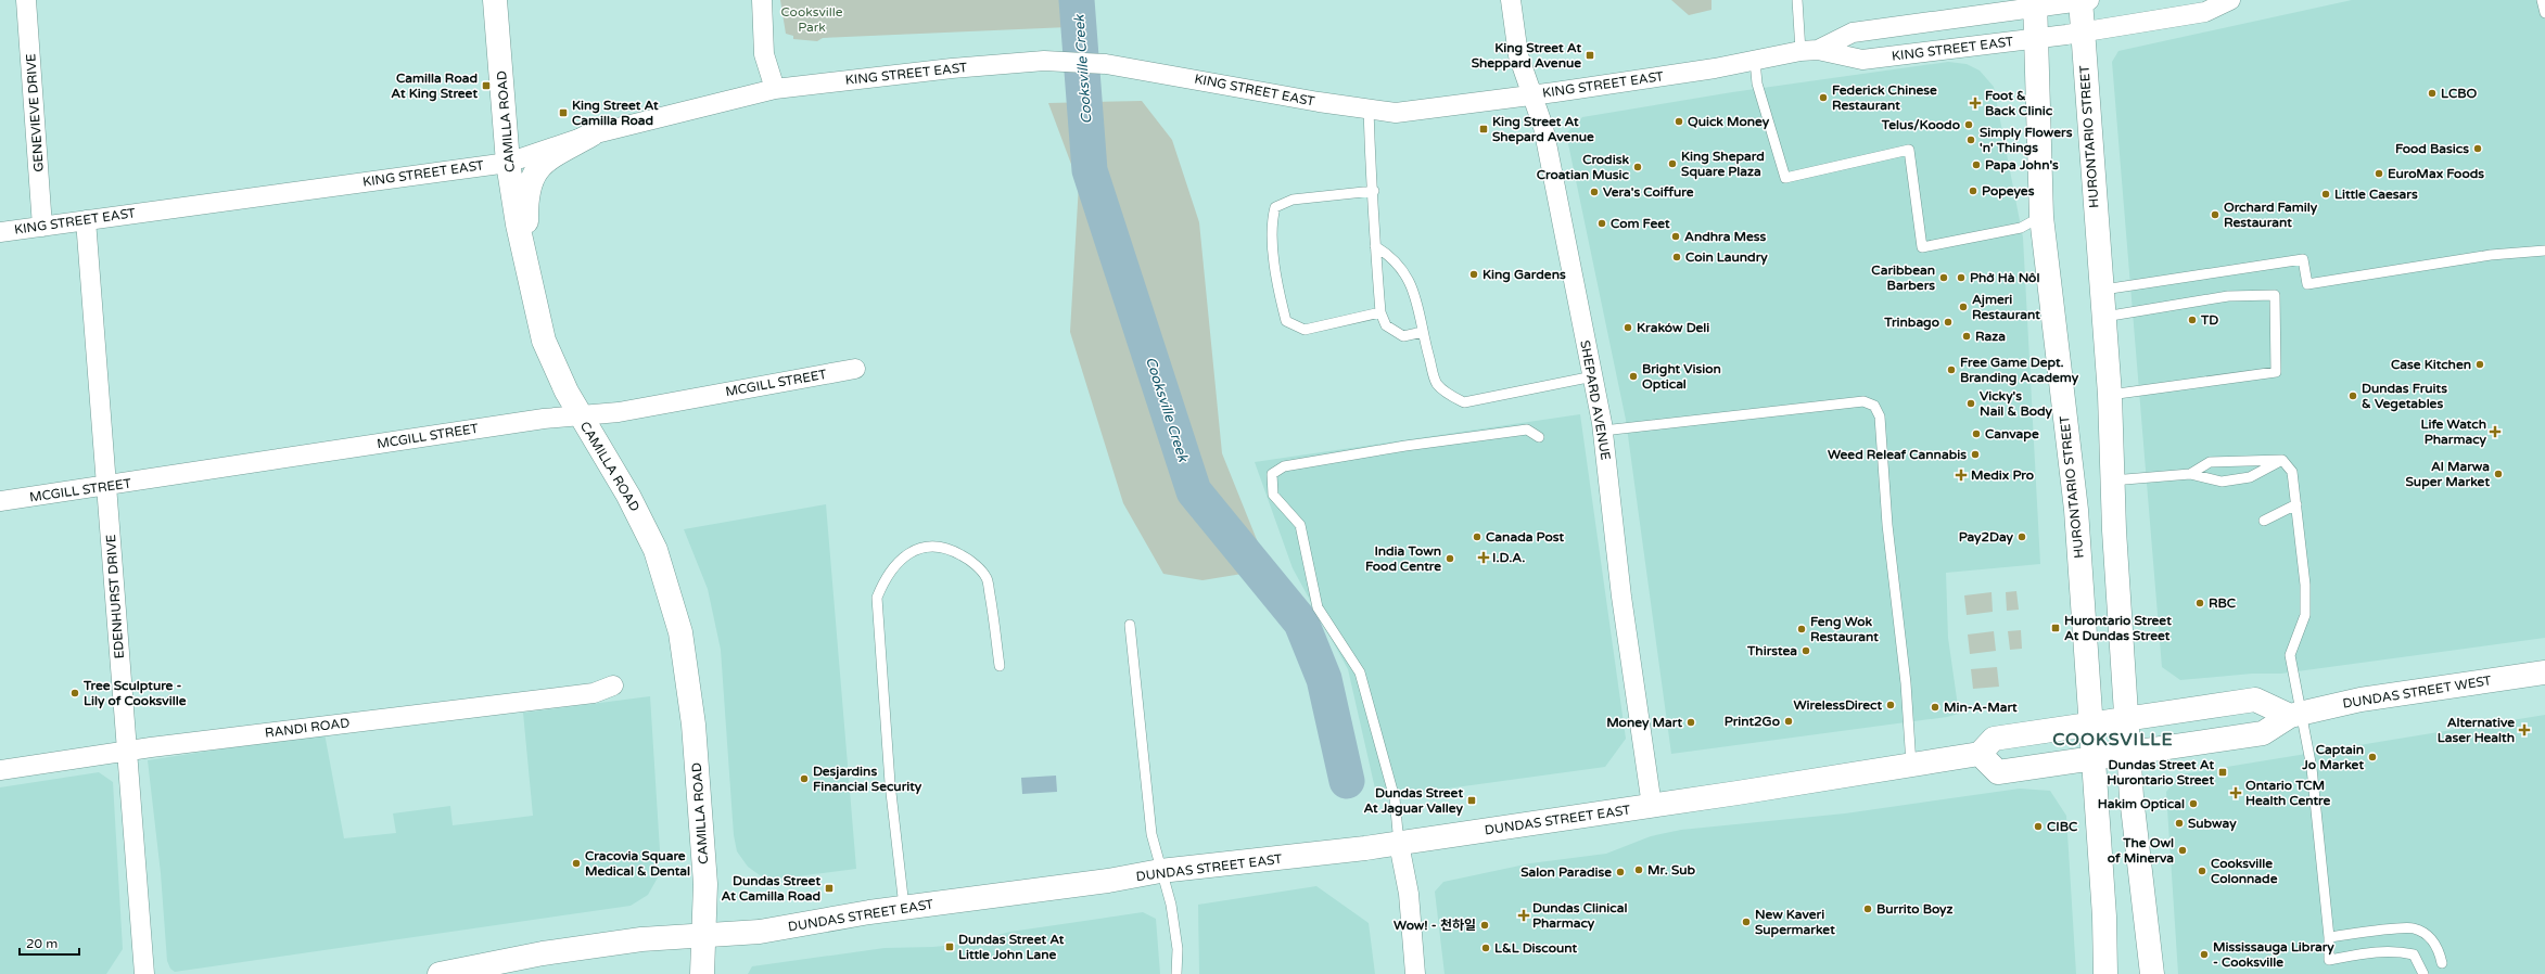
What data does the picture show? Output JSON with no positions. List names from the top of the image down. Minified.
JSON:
{"streets":{"main road":["CAMILLA ROAD","HURONTARIO STREET","DUNDAS STREET WEST","DUNDAS STREET EAST"],"street":["KING STREET EAST","GENEVIEVE DRIVE","MCGILL STREET","SHEPARD AVENUE","EDENHURST DRIVE","RANDI ROAD"]},"crossings":[["KING STREET EAST","GENEVIEVE DRIVE"],["KING STREET EAST","CAMILLA ROAD"],["KING STREET EAST","HURONTARIO STREET"],["KING STREET EAST","SHEPARD AVENUE"],["KING STREET EAST","EDENHURST DRIVE"],["CAMILLA ROAD","MCGILL STREET"],["CAMILLA ROAD","DUNDAS STREET EAST"],["HURONTARIO STREET","DUNDAS STREET WEST"],["MCGILL STREET","EDENHURST DRIVE"],["SHEPARD AVENUE","DUNDAS STREET EAST"],["EDENHURST DRIVE","RANDI ROAD"]],"districts":["COOKSVILLE"],"water":["Cooksville Creek"],"parks":["Cooksville Park"],"places":{"transit":["King Street At Sheppard Avenue","Camilla Road At King Street","King Street At Camilla Road","King Street At Shepard Avenue","Hurontario Street At Dundas Street","Dundas Street At Hurontario Street","Dundas Street At Jaguar Valley","Dundas Street At Camilla Road","Dundas Street At Little John Lane"],"other":["LCBO","Federick Chinese Restaurant","Quick Money","Telus/Koodo","Simply Flowers 'n' Things","Food Basics","King Shepard Square Plaza","Papa John's","Crodisk Croatian Music","EuroMax Foods","Popeyes","Vera's Coiffure","Little Caesars","Orchard Family Restaurant","Com Feet","Andhra Mess","Coin Laundry","King Gardens","Caribbean Barbers","Phở Hà Nôl","Ajmeri Restaurant","TD","Trinbago","Kraków Deli","Raza","Case Kitchen","Free Game Dept. Branding Academy","Bright Vision Optical","Dundas Fruits & Vegetables","Vicky's Nail & Body","Canvape","Weed Releaf Cannabis","Al Marwa Super Market","Canada Post","Pay2Day","India Town Food Centre","RBC","Feng Wok Restaurant","Thirstea","Tree Sculpture - Lily of Cooksville","WirelessDirect","Min-A-Mart","Print2Go","Money Mart","Captain Jo Market","Desjardins Financial Security","Hakim Optical","Subway","CIBC","The Owl of Minerva","Cracovia Square Medical & Dental","Mr. Sub","Cooksville Colonnade","Salon Paradise","Burrito Boyz","New Kaveri Supermarket","Wow! - 천하일","L&L Discount","Mississauga Library - Cooksville"],"health":["Foot & Back Clinic","Life Watch Pharmacy","Medix Pro","I.D.A.","Alternative Laser Health","Ontario TCM Health Centre","Dundas Clinical Pharmacy"]},"scale_bar":"20 m"}
